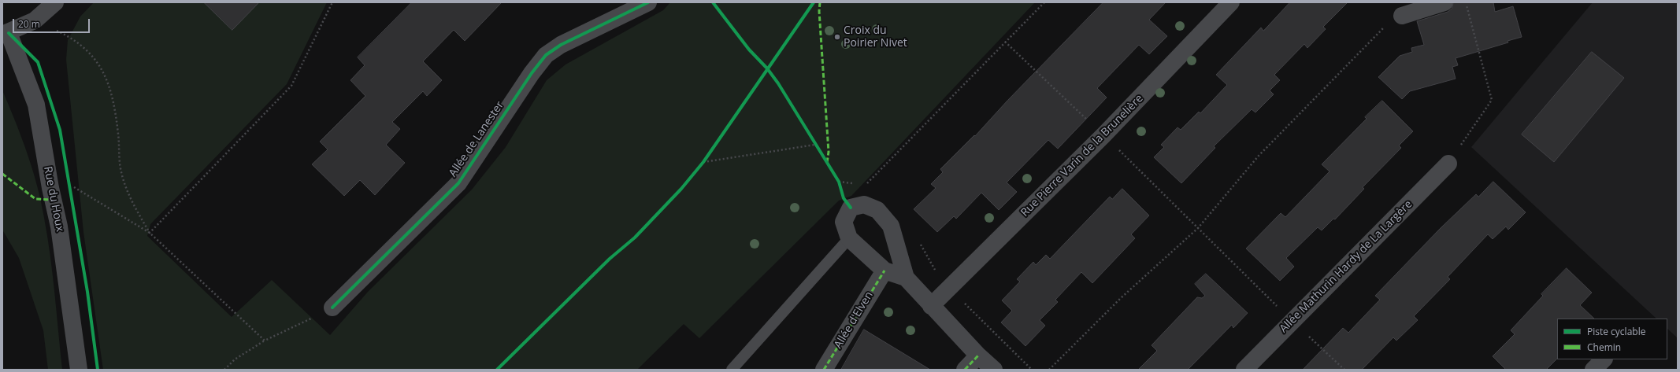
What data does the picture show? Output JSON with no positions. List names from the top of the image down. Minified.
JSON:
{"streets":{"street":["Allée de Lanester","Rue Pierre Varin de la Brunelière","Rue du Houx","Allée Mathurin Hardy de La Largère","Allée d'Elven"]},"places":["Croix du Poirier Nivet"],"legend":["Piste cyclable","Chemin"],"scale_bar":"20 m"}
